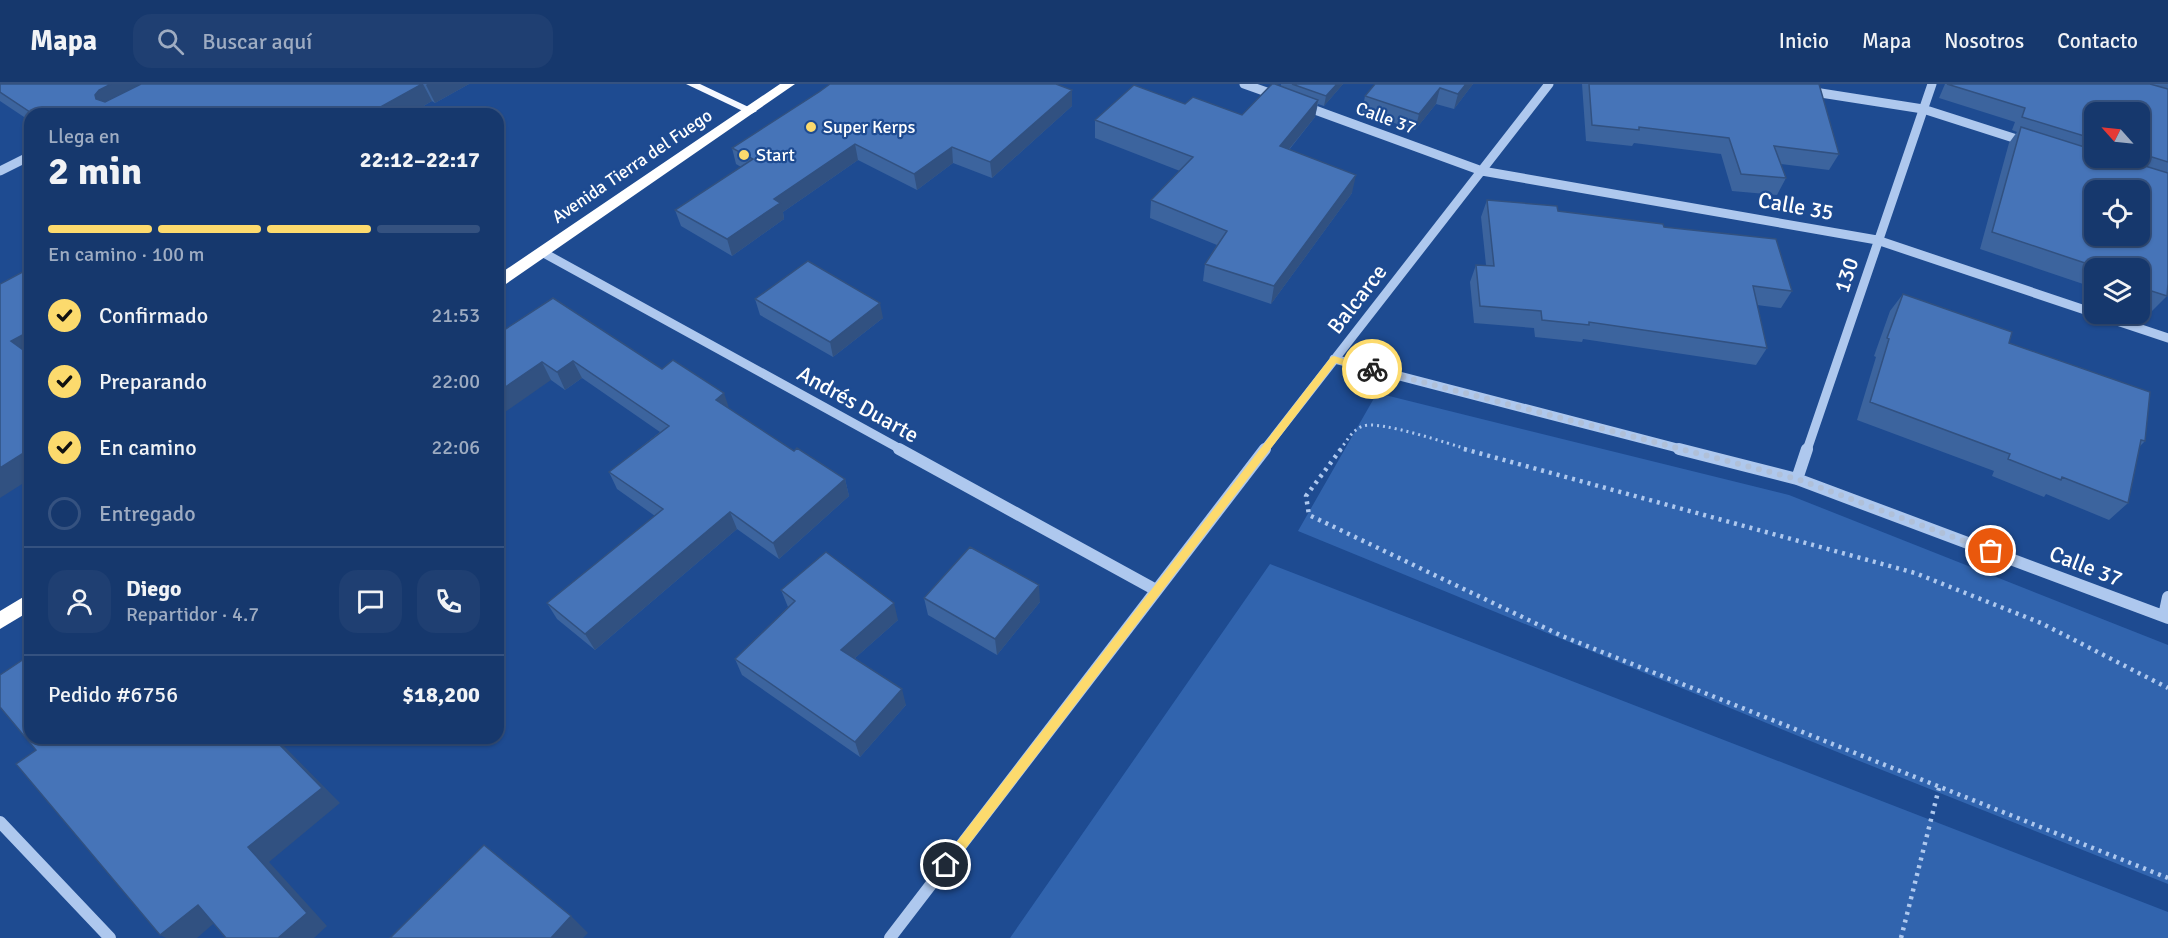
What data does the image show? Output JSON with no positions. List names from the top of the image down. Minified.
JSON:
{"streets":{"highway":["Avenida Tierra del Fuego"],"street":["Calle 37","Calle 35","130","Balcarce","Andrés Duarte"]},"crossings":[["Calle 37","Calle 35"],["Calle 37","130"],["Calle 37","Balcarce"],["Avenida Tierra del Fuego","Andrés Duarte"],["Calle 35","130"],["Calle 35","Balcarce"],["Balcarce","Andrés Duarte"]],"places":["Super Kerps","Start"],"north":"top left","page":{"header":"Mapa","search":"Buscar aquí","nav":["Inicio","Mapa","Nosotros","Contacto"],"heading":["2 min","Llega en","22:12–22:17"],"panel":["Diego","Repartidor · 4.7","Pedido #6756","$18,200"],"bar":"En camino · 100 m","list":[["Confirmado","21:53"],["Preparando","22:00"],["En camino","22:06"],"Entregado"]}}
